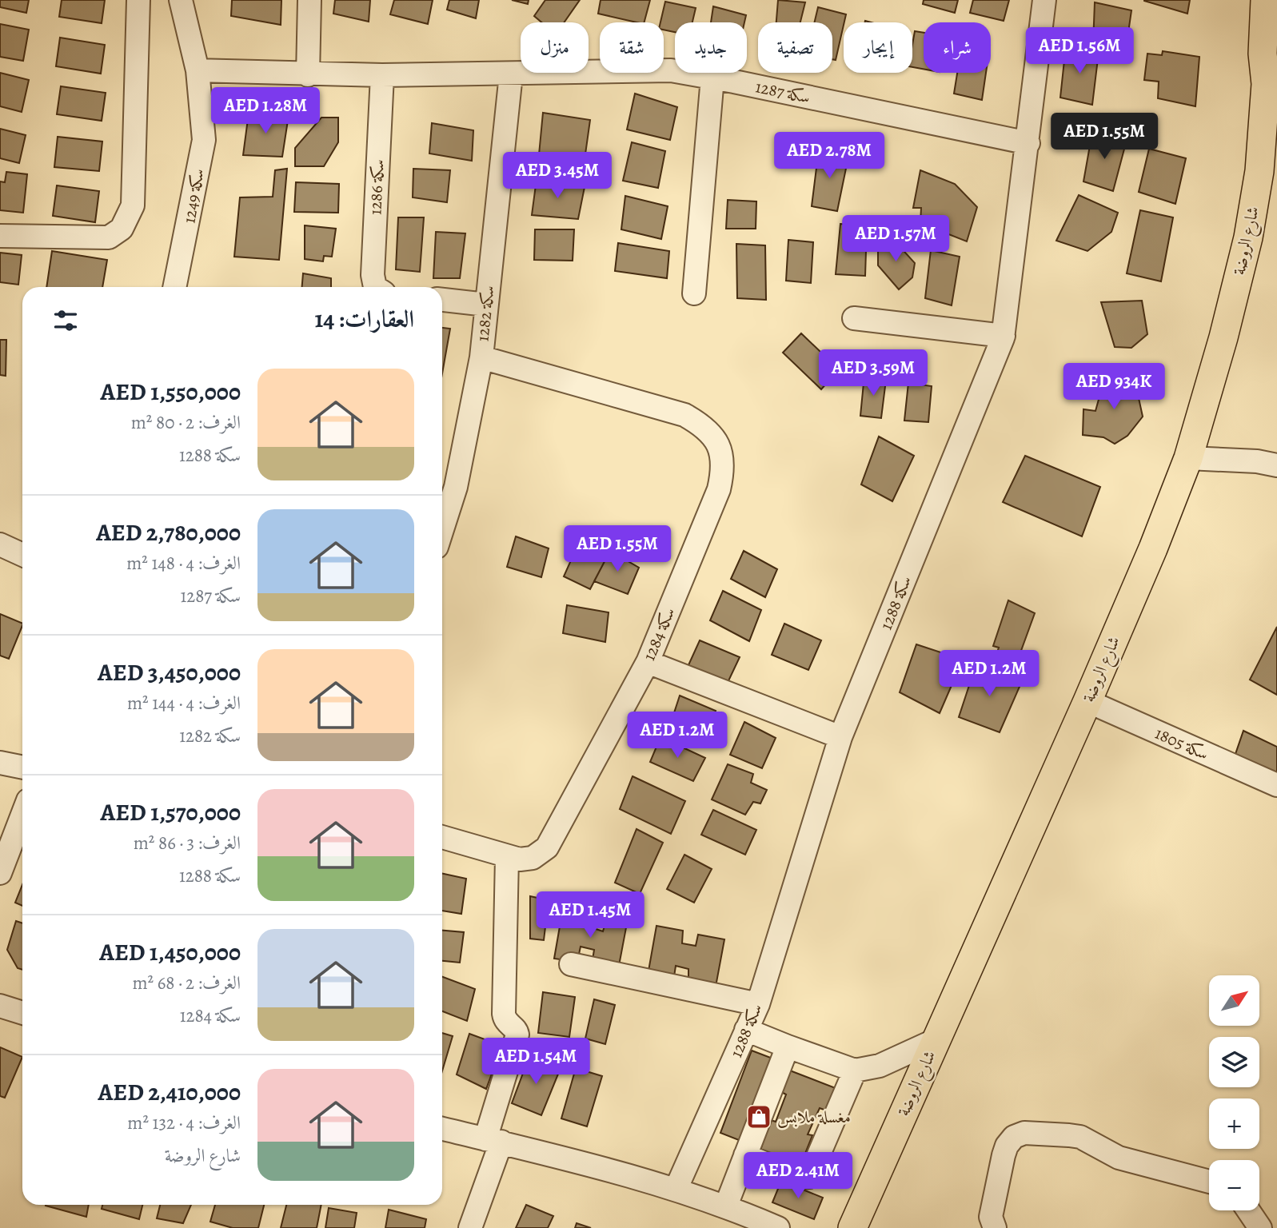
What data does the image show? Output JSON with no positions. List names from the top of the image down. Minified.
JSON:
{"streets":{"main road":["شارع الروضة"],"street":["سكة 1287","سكة 1286","سكة 1249","سكة 1282","سكة 1288","سكة 1284","سكة 1805"]},"crossings":[["سكة 1287","سكة 1286"],["سكة 1287","سكة 1249"],["سكة 1287","سكة 1282"],["سكة 1287","سكة 1288"],["شارع الروضة","سكة 1805"],["سكة 1282","سكة 1284"]],"places":{"shop":["مغسلة ملابس"]},"north":"top right","page":{"chip":["شراء","إيجار","تصفية","جديد","شقة","منزل"],"price":["AED 1.56M","AED 1.28M","AED 1.55M","AED 2.78M","AED 3.45M","AED 1.57M","AED 3.59M","AED 934K","AED 1.55M","AED 1.2M","AED 1.2M","AED 1.45M","AED 1.54M","AED 2.41M"],"heading":"العقارات: 14","list":[{"name":"AED 1,550,000","note":"الغرف: 2 · 80 m² · سكة 1288"},{"name":"AED 2,780,000","note":"الغرف: 4 · 148 m² · سكة 1287"},{"name":"AED 3,450,000","note":"الغرف: 4 · 144 m² · سكة 1282"},{"name":"AED 1,570,000","note":"الغرف: 3 · 86 m² · سكة 1288"},{"name":"AED 1,450,000","note":"الغرف: 2 · 68 m² · سكة 1284"},{"name":"AED 2,410,000","note":"الغرف: 4 · 132 m² · شارع الروضة"}],"map_buttons":["+","−"]}}
